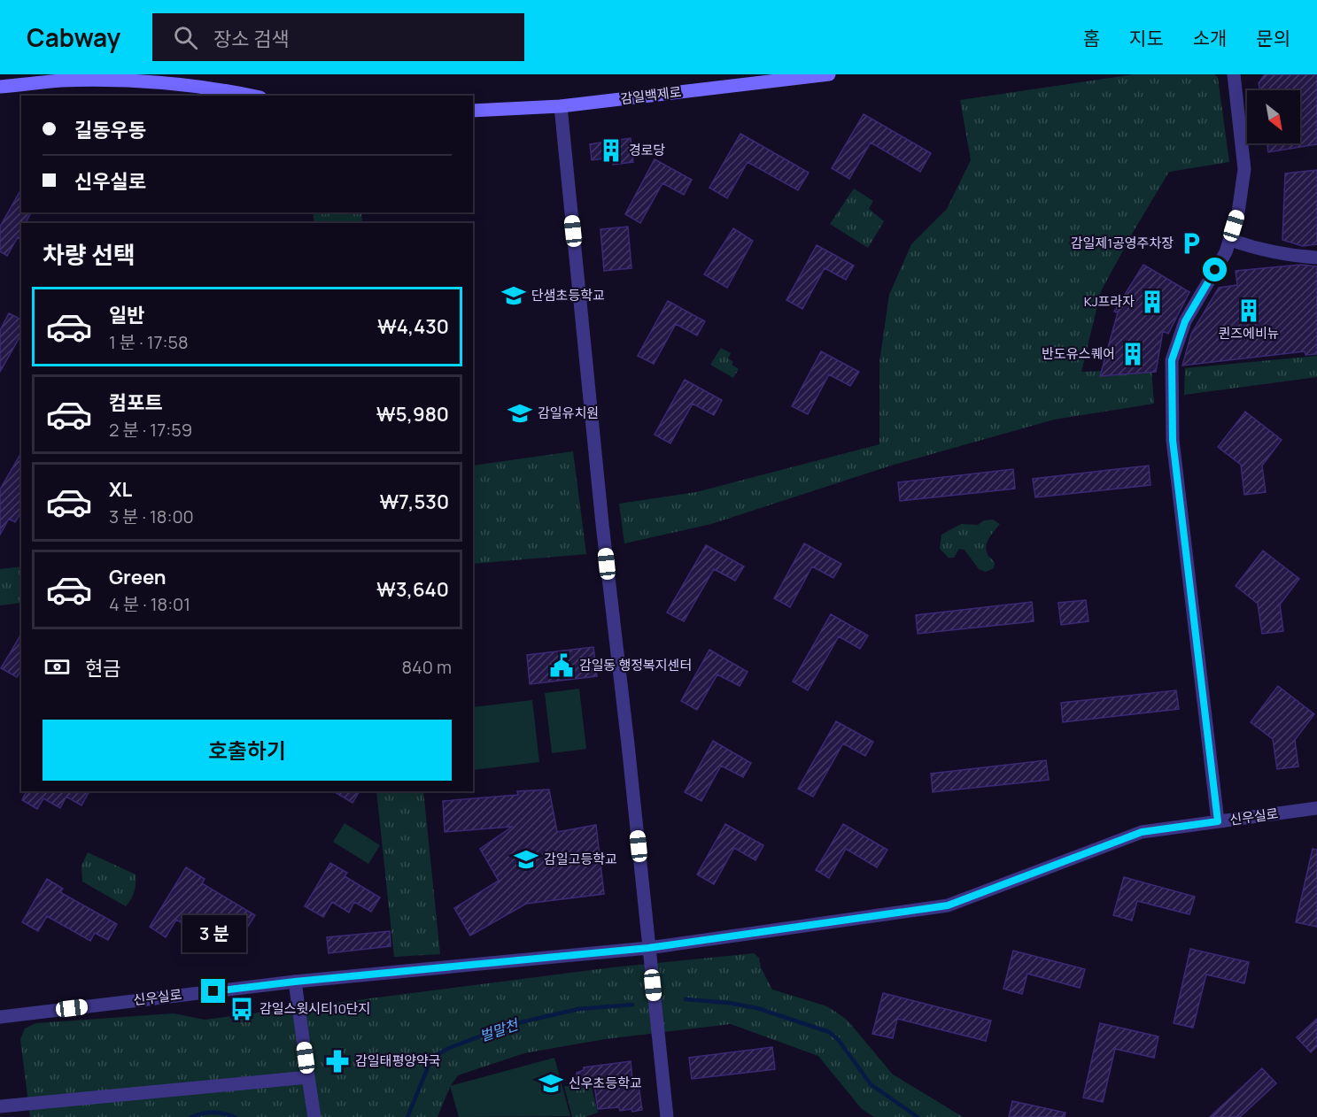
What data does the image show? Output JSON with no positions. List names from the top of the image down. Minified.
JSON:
{"streets":{"main road":["감일백제로"],"street":["신우실로"]},"water":["벌말천"],"places":{"building":["경로당","KJ프라자","퀸즈에비뉴","반도유스퀘어"],"parking":["감일제1공영주차장"],"school or university":["단샘초등학교","감일유치원","감일고등학교","신우초등학교"],"public building":["감일동 행정복지센터"],"bus stop":["감일스윗시티10단지"],"pharmacy":["감일태평양약국"]},"north":"bottom right","page":{"header":"Cabway","search":"장소 검색","nav":["홈","지도","소개","문의"],"banner":["길동우동","신우실로"],"heading":"차량 선택","list":[{"name":"일반","note":"1 분 · 17:58","value":"₩4,430"},{"name":"컴포트","note":"2 분 · 17:59","value":"₩5,980"},{"name":"XL","note":"3 분 · 18:00","value":"₩7,530"},{"name":"Green","note":"4 분 · 18:01","value":"₩3,640"}],"pay":["현금","840 m"],"buttons":"호출하기","bubble":"3 분"}}
